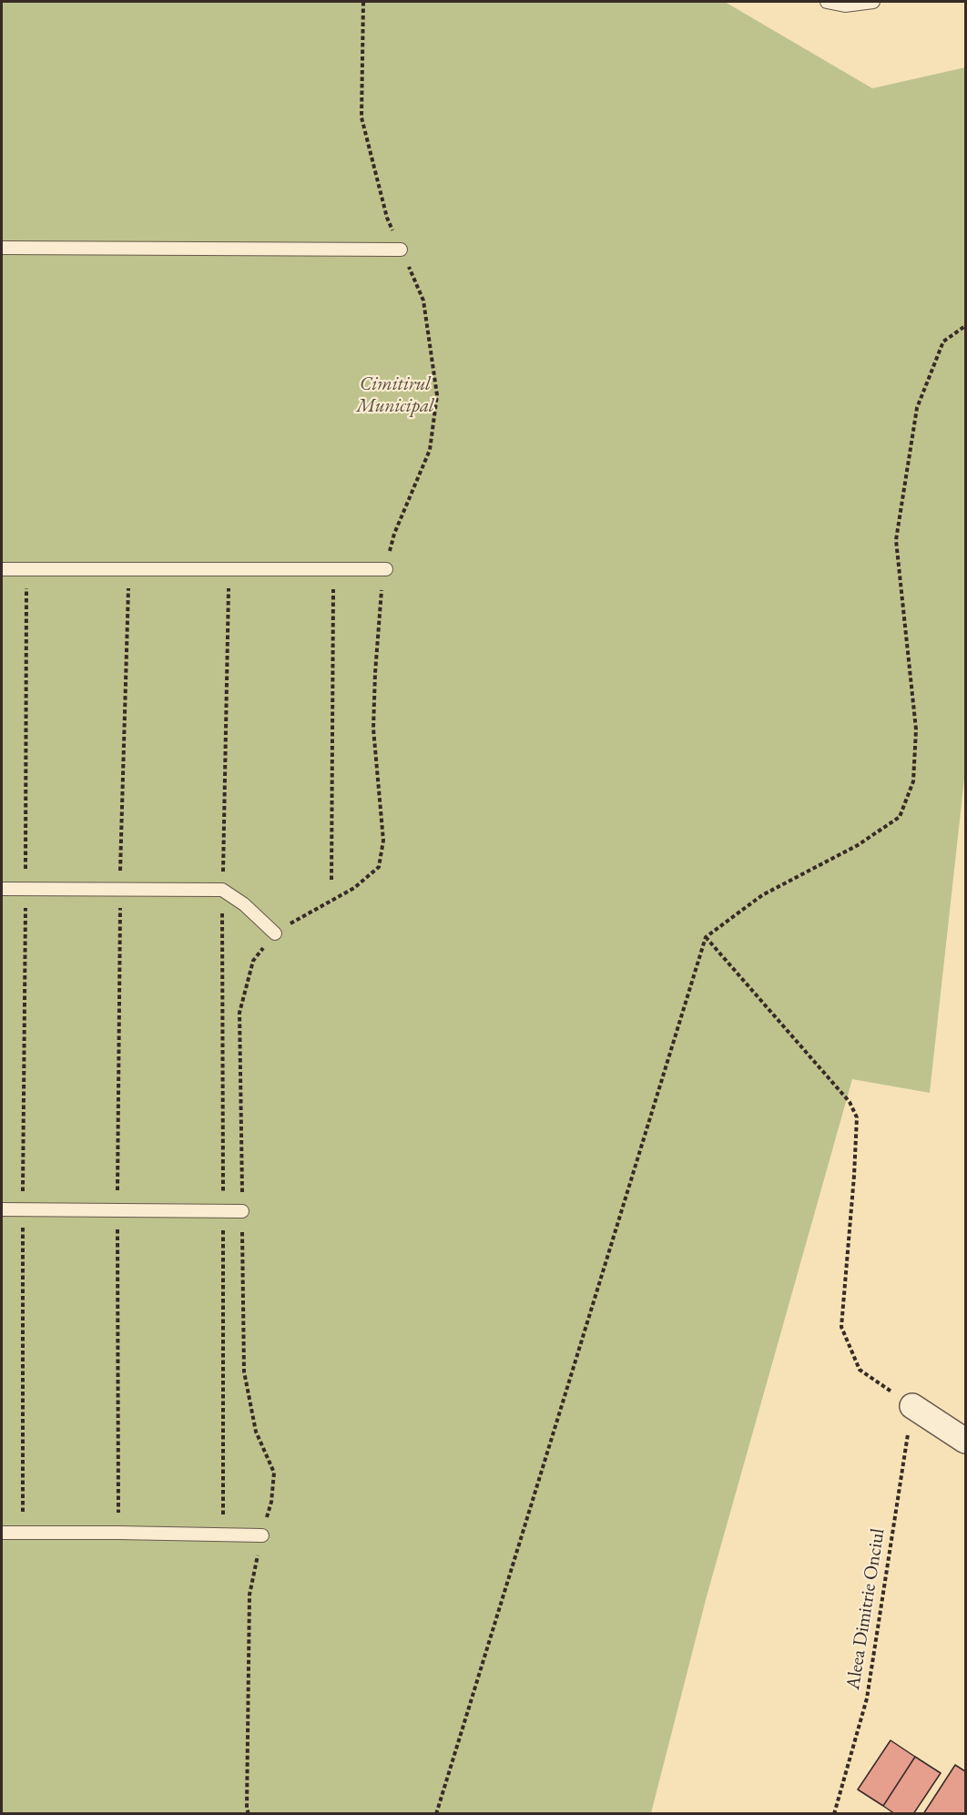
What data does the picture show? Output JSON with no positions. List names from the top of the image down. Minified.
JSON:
{"streets":{"path":["Aleea Dimitrie Onciul"]},"parks":["Cimitirul Municipal"]}
